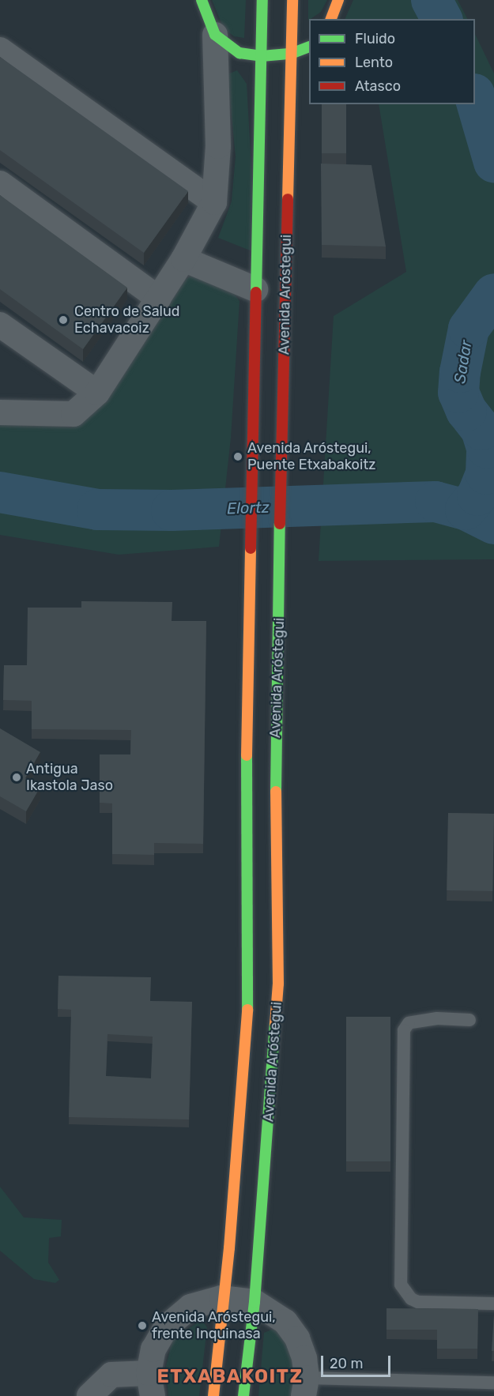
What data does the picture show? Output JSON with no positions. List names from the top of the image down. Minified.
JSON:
{"streets":{"main road":["Avenida Aróstegui"]},"districts":["ETXABAKOITZ"],"water":["Sadar","Elortz"],"places":["Centro de Salud Echavacoiz","Avenida Aróstegui, Puente Etxabakoitz","Antigua Ikastola Jaso","Avenida Aróstegui, frente Inquinasa"],"legend":["Fluido","Lento","Atasco"],"scale_bar":"20 m"}
